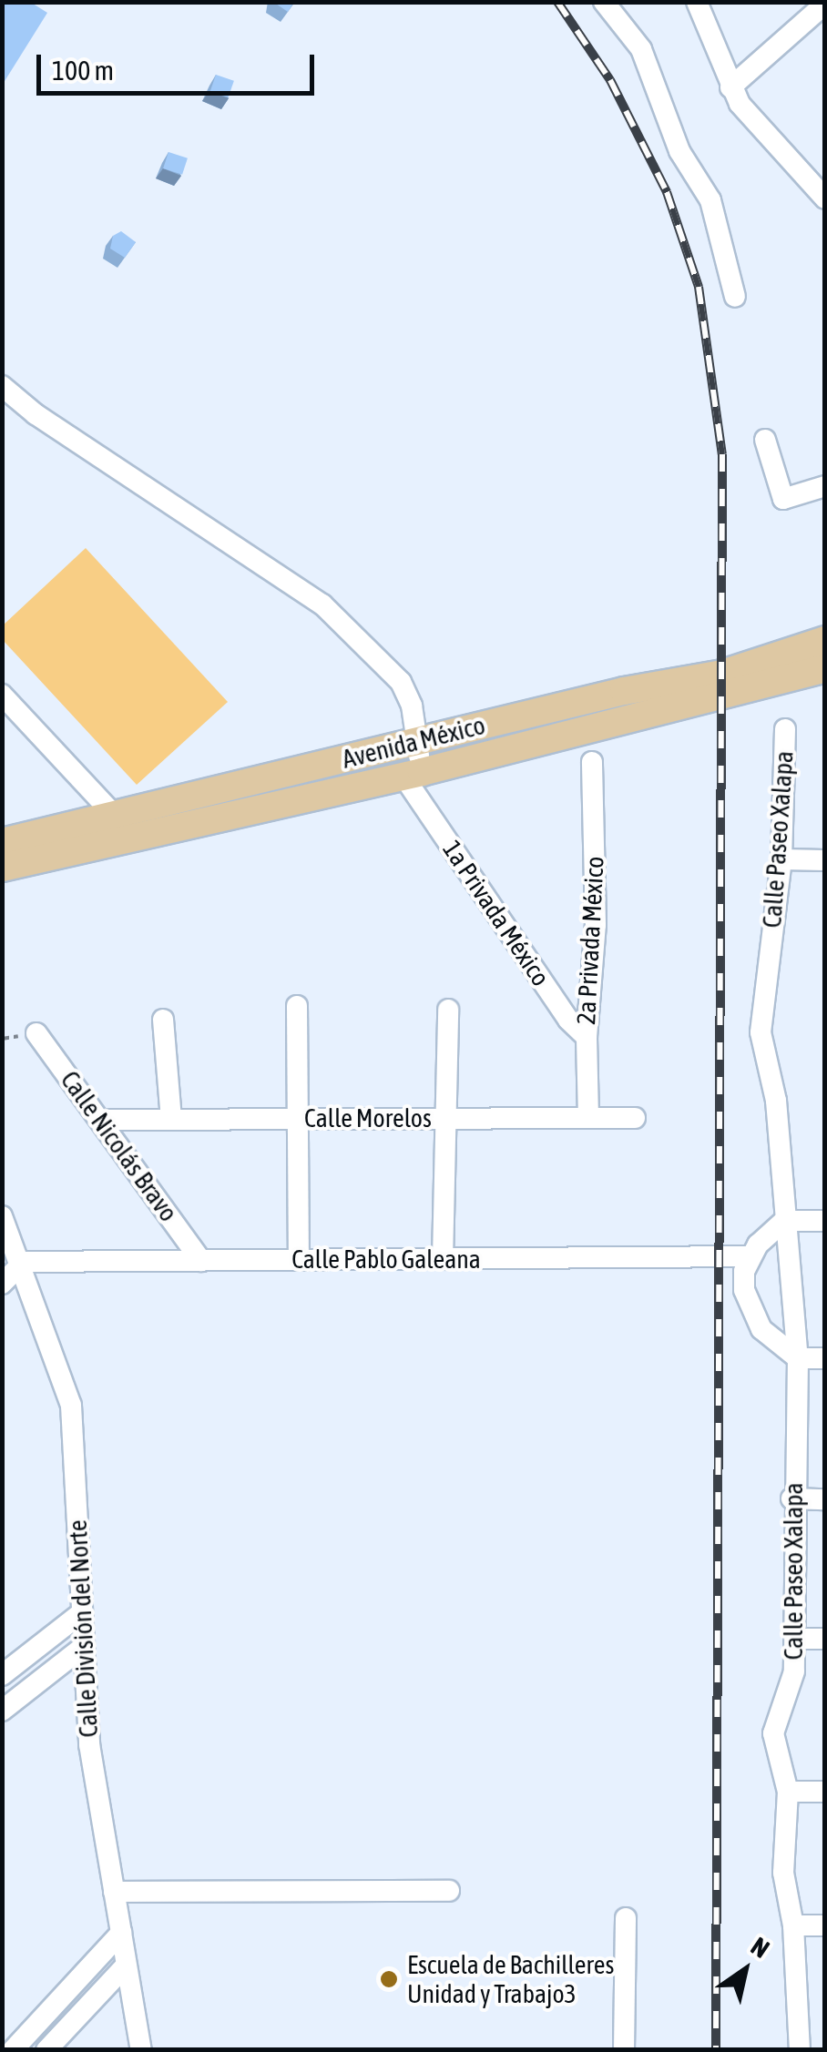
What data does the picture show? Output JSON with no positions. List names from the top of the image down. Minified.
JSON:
{"streets":{"main road":["Avenida México"],"street":["Calle Paseo Xalapa","1a Privada México","2a Privada México","Calle Morelos","Calle Nicolás Bravo","Calle Pablo Galeana","Calle División del Norte"]},"crossings":[["Avenida México","1a Privada México"],["1a Privada México","2a Privada México"],["2a Privada México","Calle Morelos"],["Calle Morelos","Calle Nicolás Bravo"],["Calle Nicolás Bravo","Calle Pablo Galeana"],["Calle Pablo Galeana","Calle División del Norte"]],"places":["Escuela de Bachilleres Unidad y Trabajo3"],"scale_bar":"100 m","north":"top right"}
